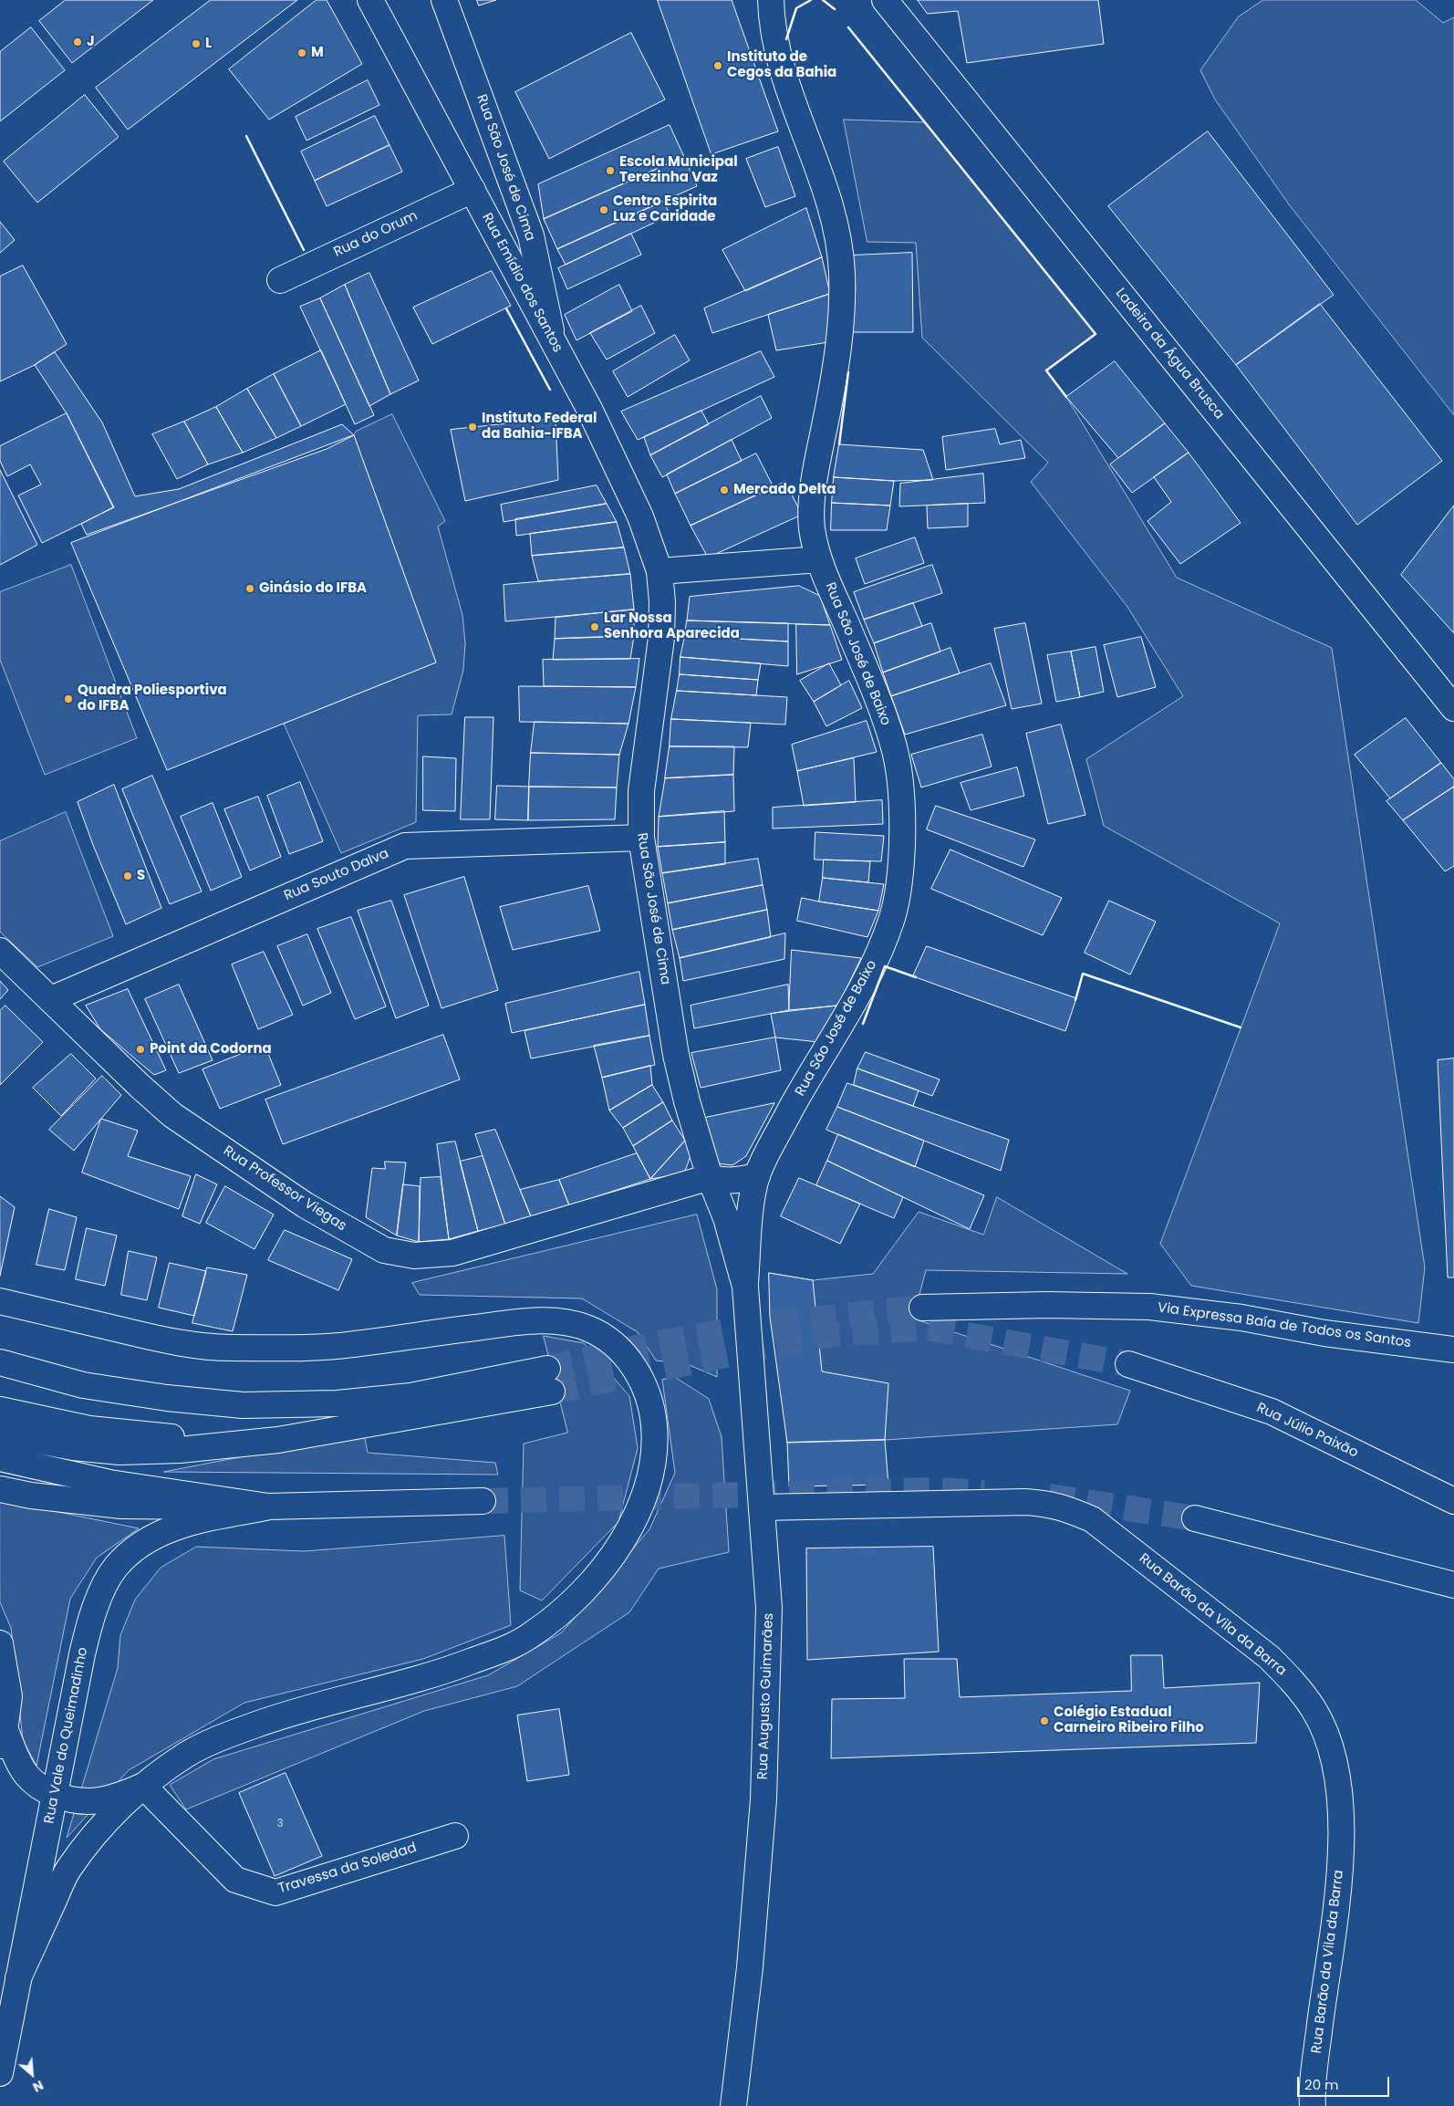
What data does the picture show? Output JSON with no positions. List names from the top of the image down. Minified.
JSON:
{"streets":{"main road":["Rua São José de Cima","Rua do Orum","Rua Emídio dos Santos","Ladeira da Água Brusca","Rua São José de Baixo","Rua Souto Dalva","Rua Professor Viegas","Via Expressa Baía de Todos os Santos","Rua Júlio Paixão","Rua Barão da Vila da Barra","Rua Augusto Guimarães","Rua Vale do Queimadinho","Travessa da Soledad"]},"crossings":[["Rua São José de Cima","Rua Emídio dos Santos"],["Rua São José de Cima","Rua São José de Baixo"],["Rua São José de Cima","Rua Souto Dalva"],["Rua São José de Cima","Rua Professor Viegas"],["Rua São José de Cima","Rua Augusto Guimarães"],["Rua do Orum","Rua Emídio dos Santos"],["Rua São José de Baixo","Rua Augusto Guimarães"],["Rua Souto Dalva","Rua Professor Viegas"],["Rua Barão da Vila da Barra","Rua Augusto Guimarães"]],"places":["J","L","M","Instituto de Cegos da Bahia","Escola Municipal Terezinha Vaz","Centro Espirita Luz e Caridade","Instituto Federal da Bahia-IFBA","Mercado Delta","Ginásio do IFBA","Lar Nossa Senhora Aparecida","Quadra Poliesportiva do IFBA","S","Point da Codorna","Colégio Estadual Carneiro Ribeiro Filho"],"house_numbers":["3"],"scale_bar":"20 m","north":"bottom right"}
